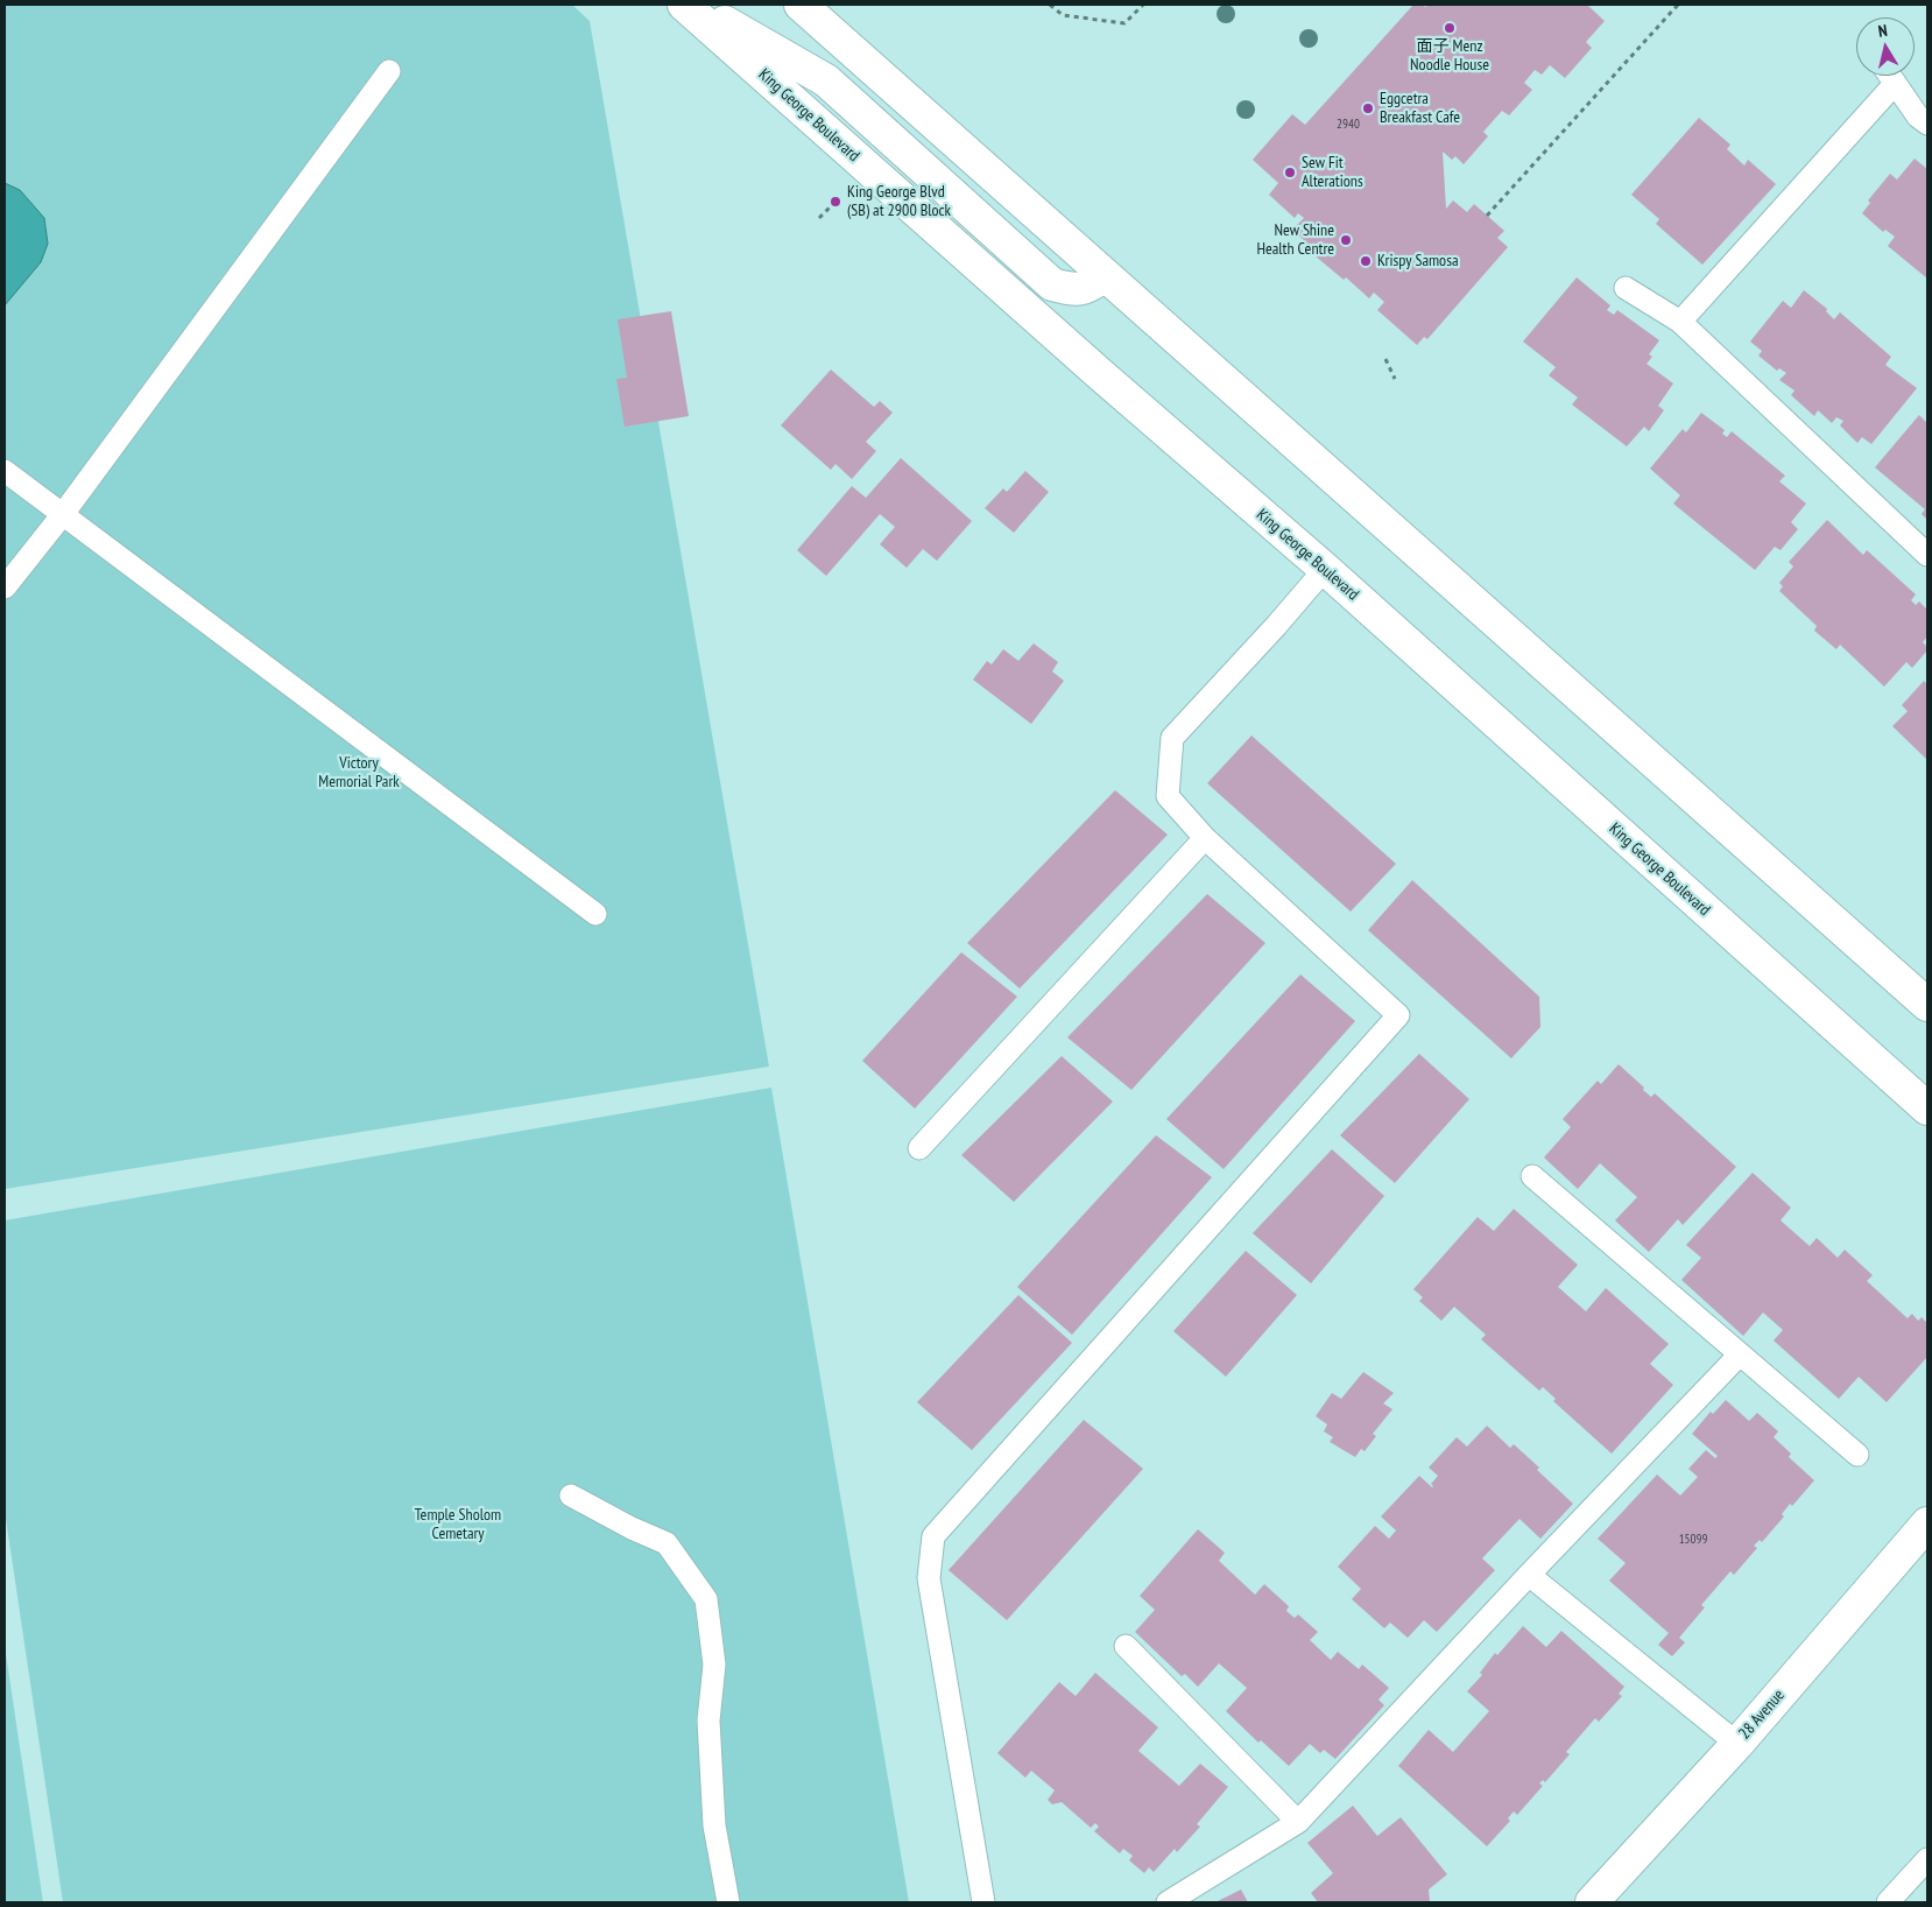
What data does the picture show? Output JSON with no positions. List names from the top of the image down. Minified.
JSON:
{"streets":{"main road":["King George Boulevard","28 Avenue"]},"parks":["Victory Memorial Park","Temple Sholom Cemetary"],"places":["面子 Menz Noodle House","Eggcetra Breakfast Cafe","Sew Fit Alterations","King George Blvd (SB) at 2900 Block","New Shine Health Centre","Krispy Samosa"],"house_numbers":["2940","15099"],"north":"top"}
